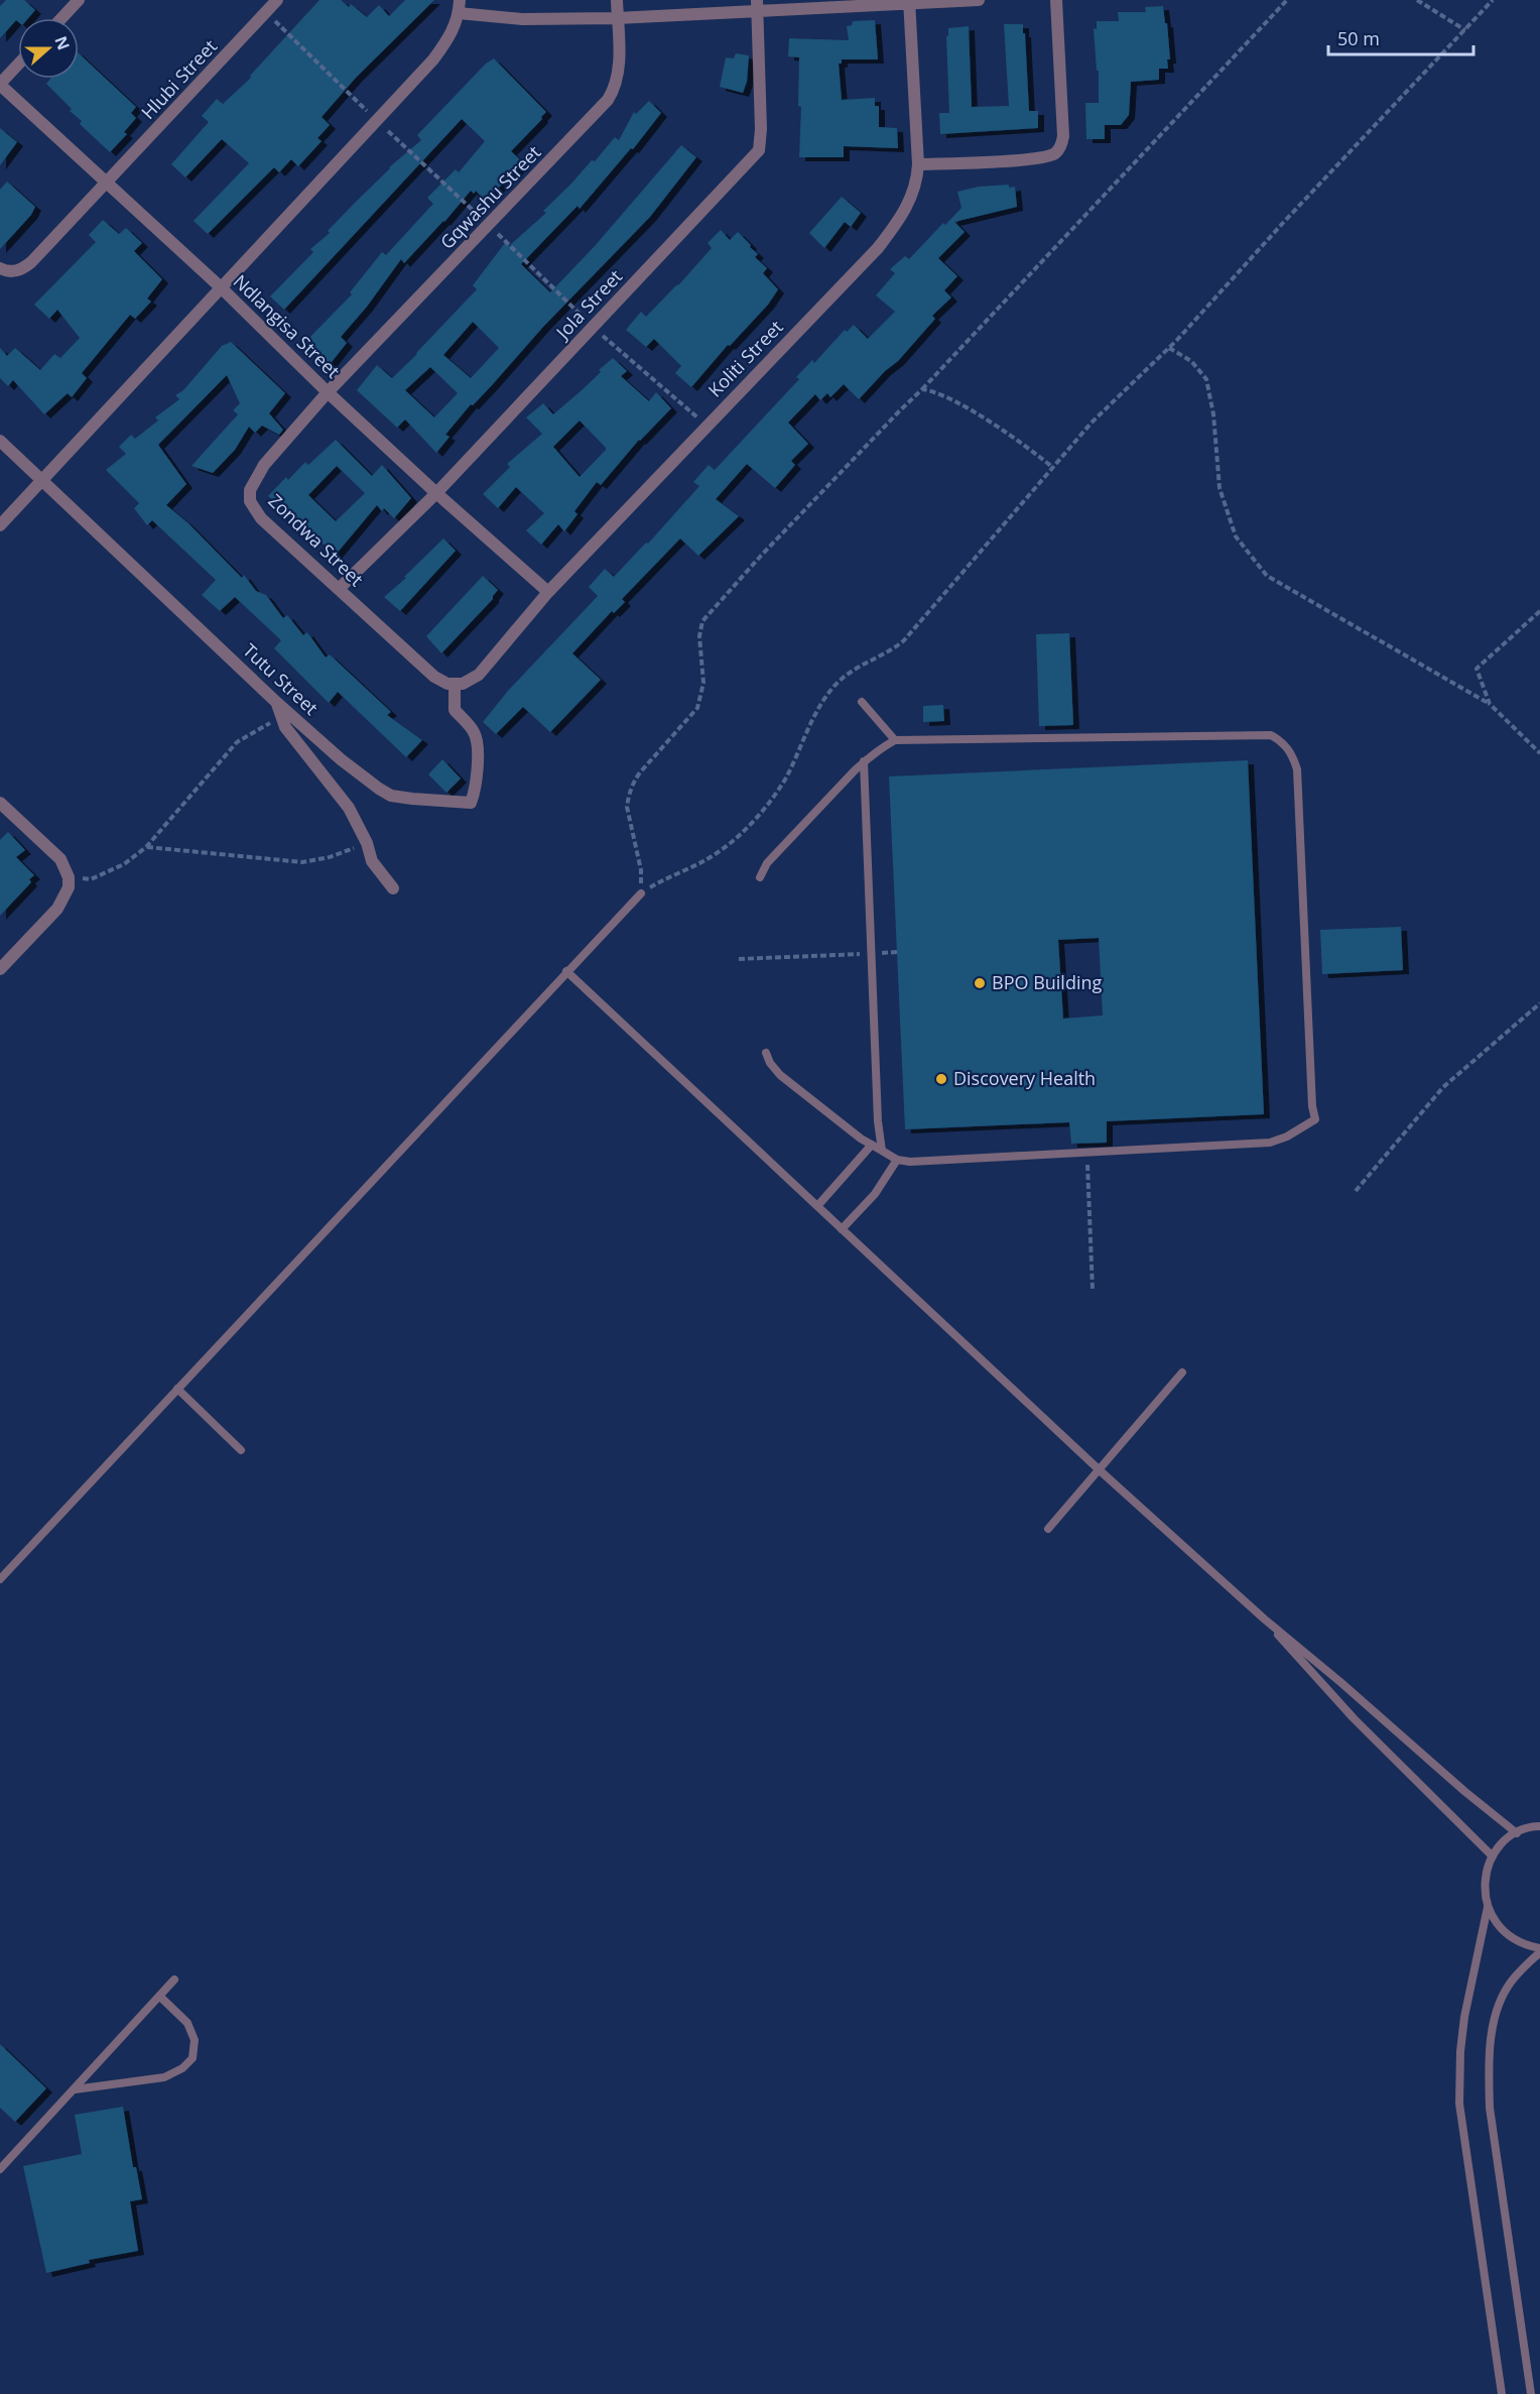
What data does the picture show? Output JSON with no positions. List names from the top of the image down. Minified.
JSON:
{"streets":{"street":["Hlubi Street","Gqwashu Street","Jola Street","Ndlangisa Street","Koliti Street","Zondwa Street","Tutu Street"]},"crossings":[["Hlubi Street","Ndlangisa Street"],["Gqwashu Street","Ndlangisa Street"],["Gqwashu Street","Zondwa Street"],["Jola Street","Ndlangisa Street"],["Jola Street","Zondwa Street"],["Ndlangisa Street","Koliti Street"],["Ndlangisa Street","Zondwa Street"],["Koliti Street","Zondwa Street"],["Koliti Street","Tutu Street"],["Zondwa Street","Tutu Street"]],"places":["BPO Building","Discovery Health"],"scale_bar":"50 m","north":"right"}
